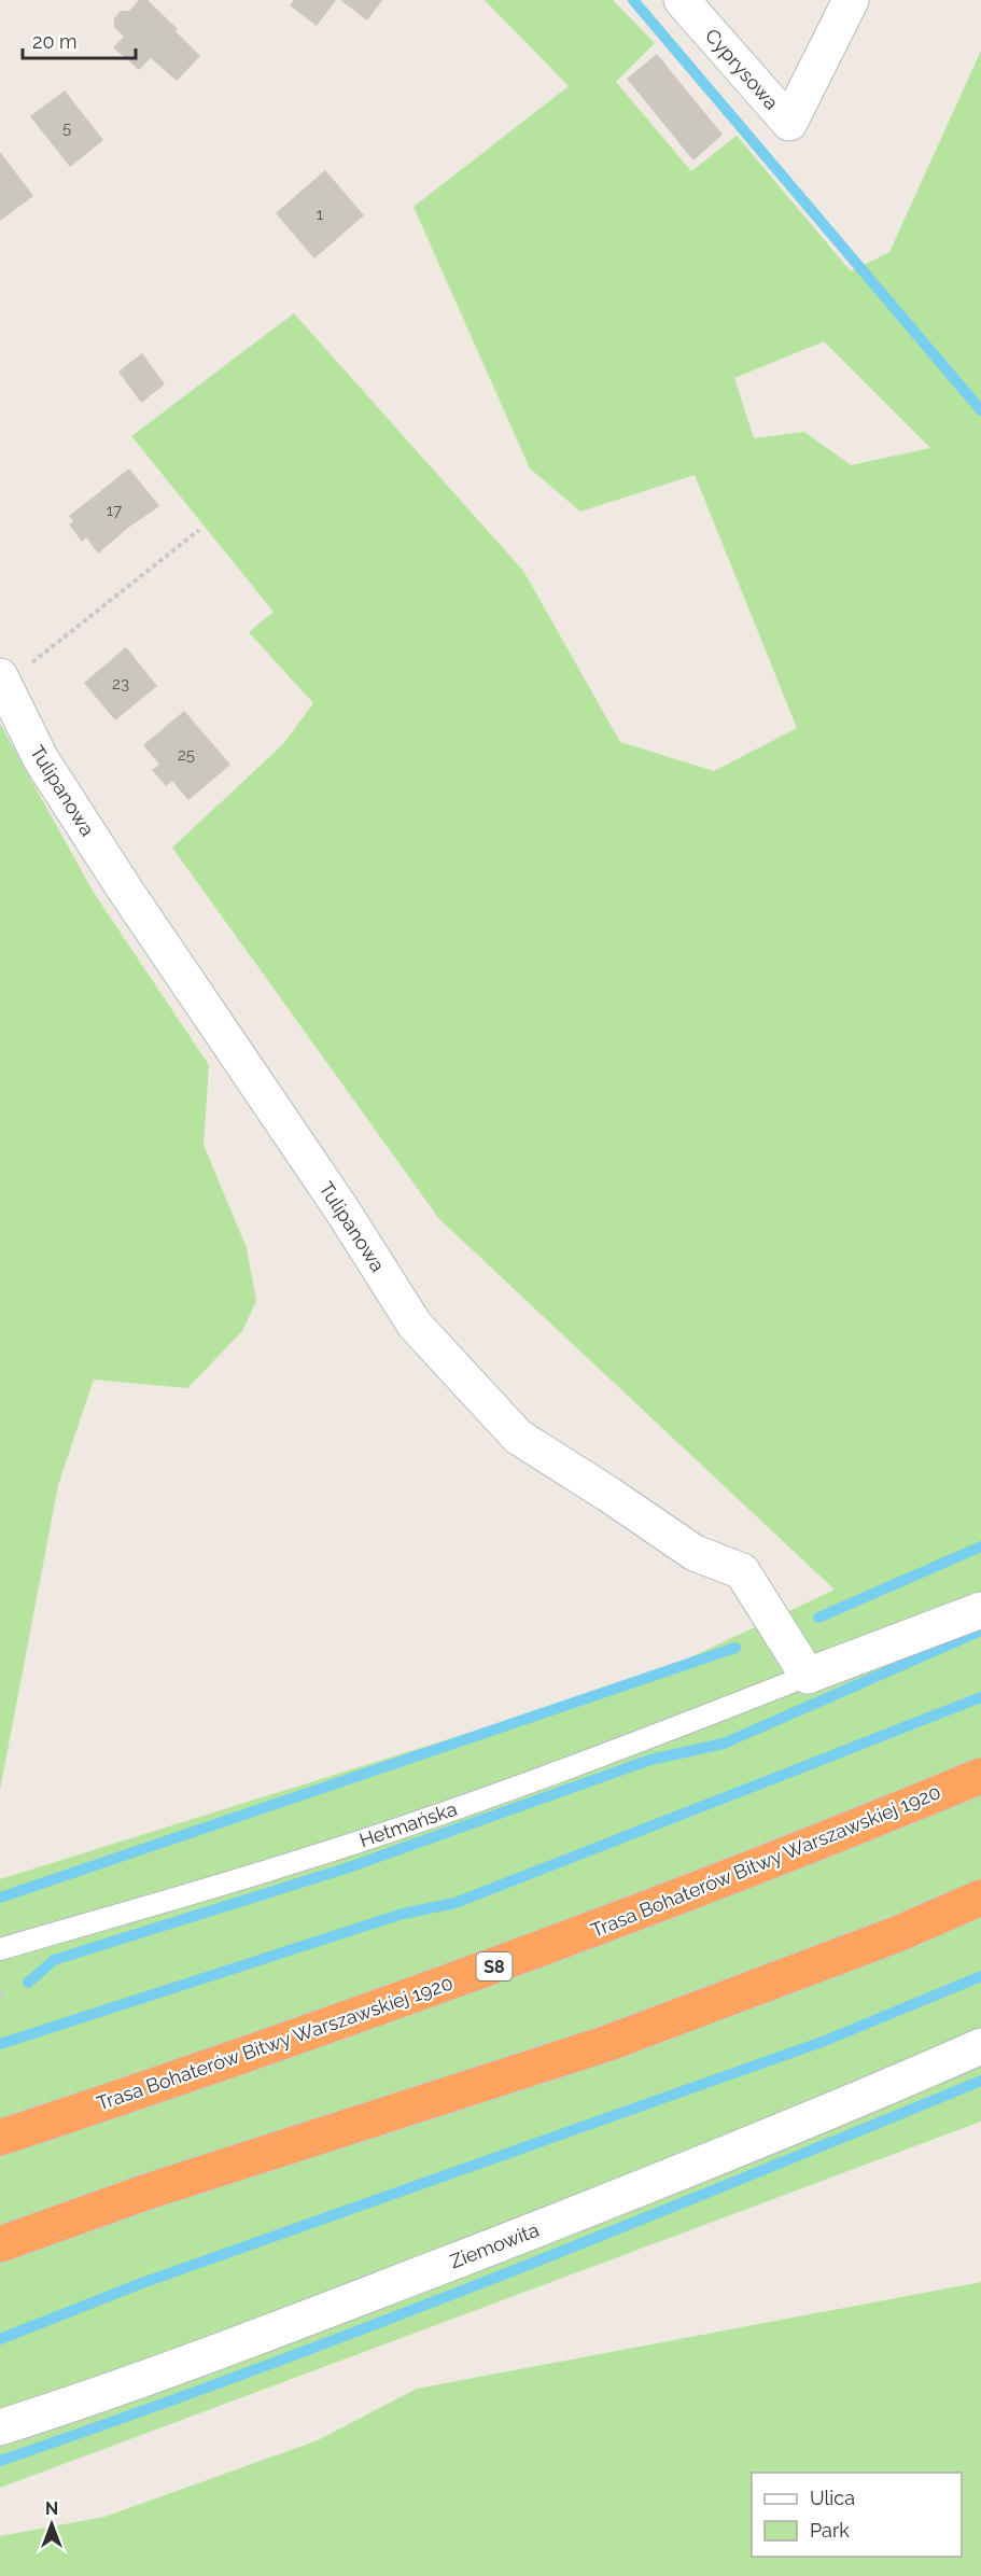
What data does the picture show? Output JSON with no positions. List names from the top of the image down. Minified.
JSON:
{"streets":{"highway":["Trasa Bohaterów Bitwy Warszawskiej 1920","S8"],"street":["Cyprysowa","Tulipanowa","Ziemowita"],"lane":["Hetmańska"]},"crossings":[["Tulipanowa","Hetmańska"]],"house_numbers":["5","1","17","23","25"],"legend":["Ulica","Park"],"scale_bar":"20 m","north":"top"}
